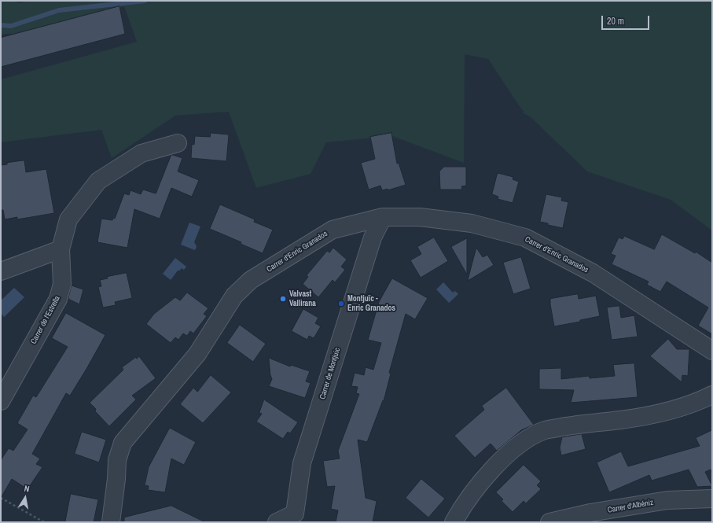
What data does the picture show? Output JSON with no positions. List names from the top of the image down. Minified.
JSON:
{"streets":{"street":["Carrer d'Enric Granados","Carrer de l'Estrella","Carrer de Montjuic","Carrer d'Albéniz"]},"crossings":[["Carrer d'Enric Granados","Carrer de Montjuic"]],"places":["Valvast Vallirana","Montjuïc - Enric Granados"],"scale_bar":"20 m","north":"top"}
